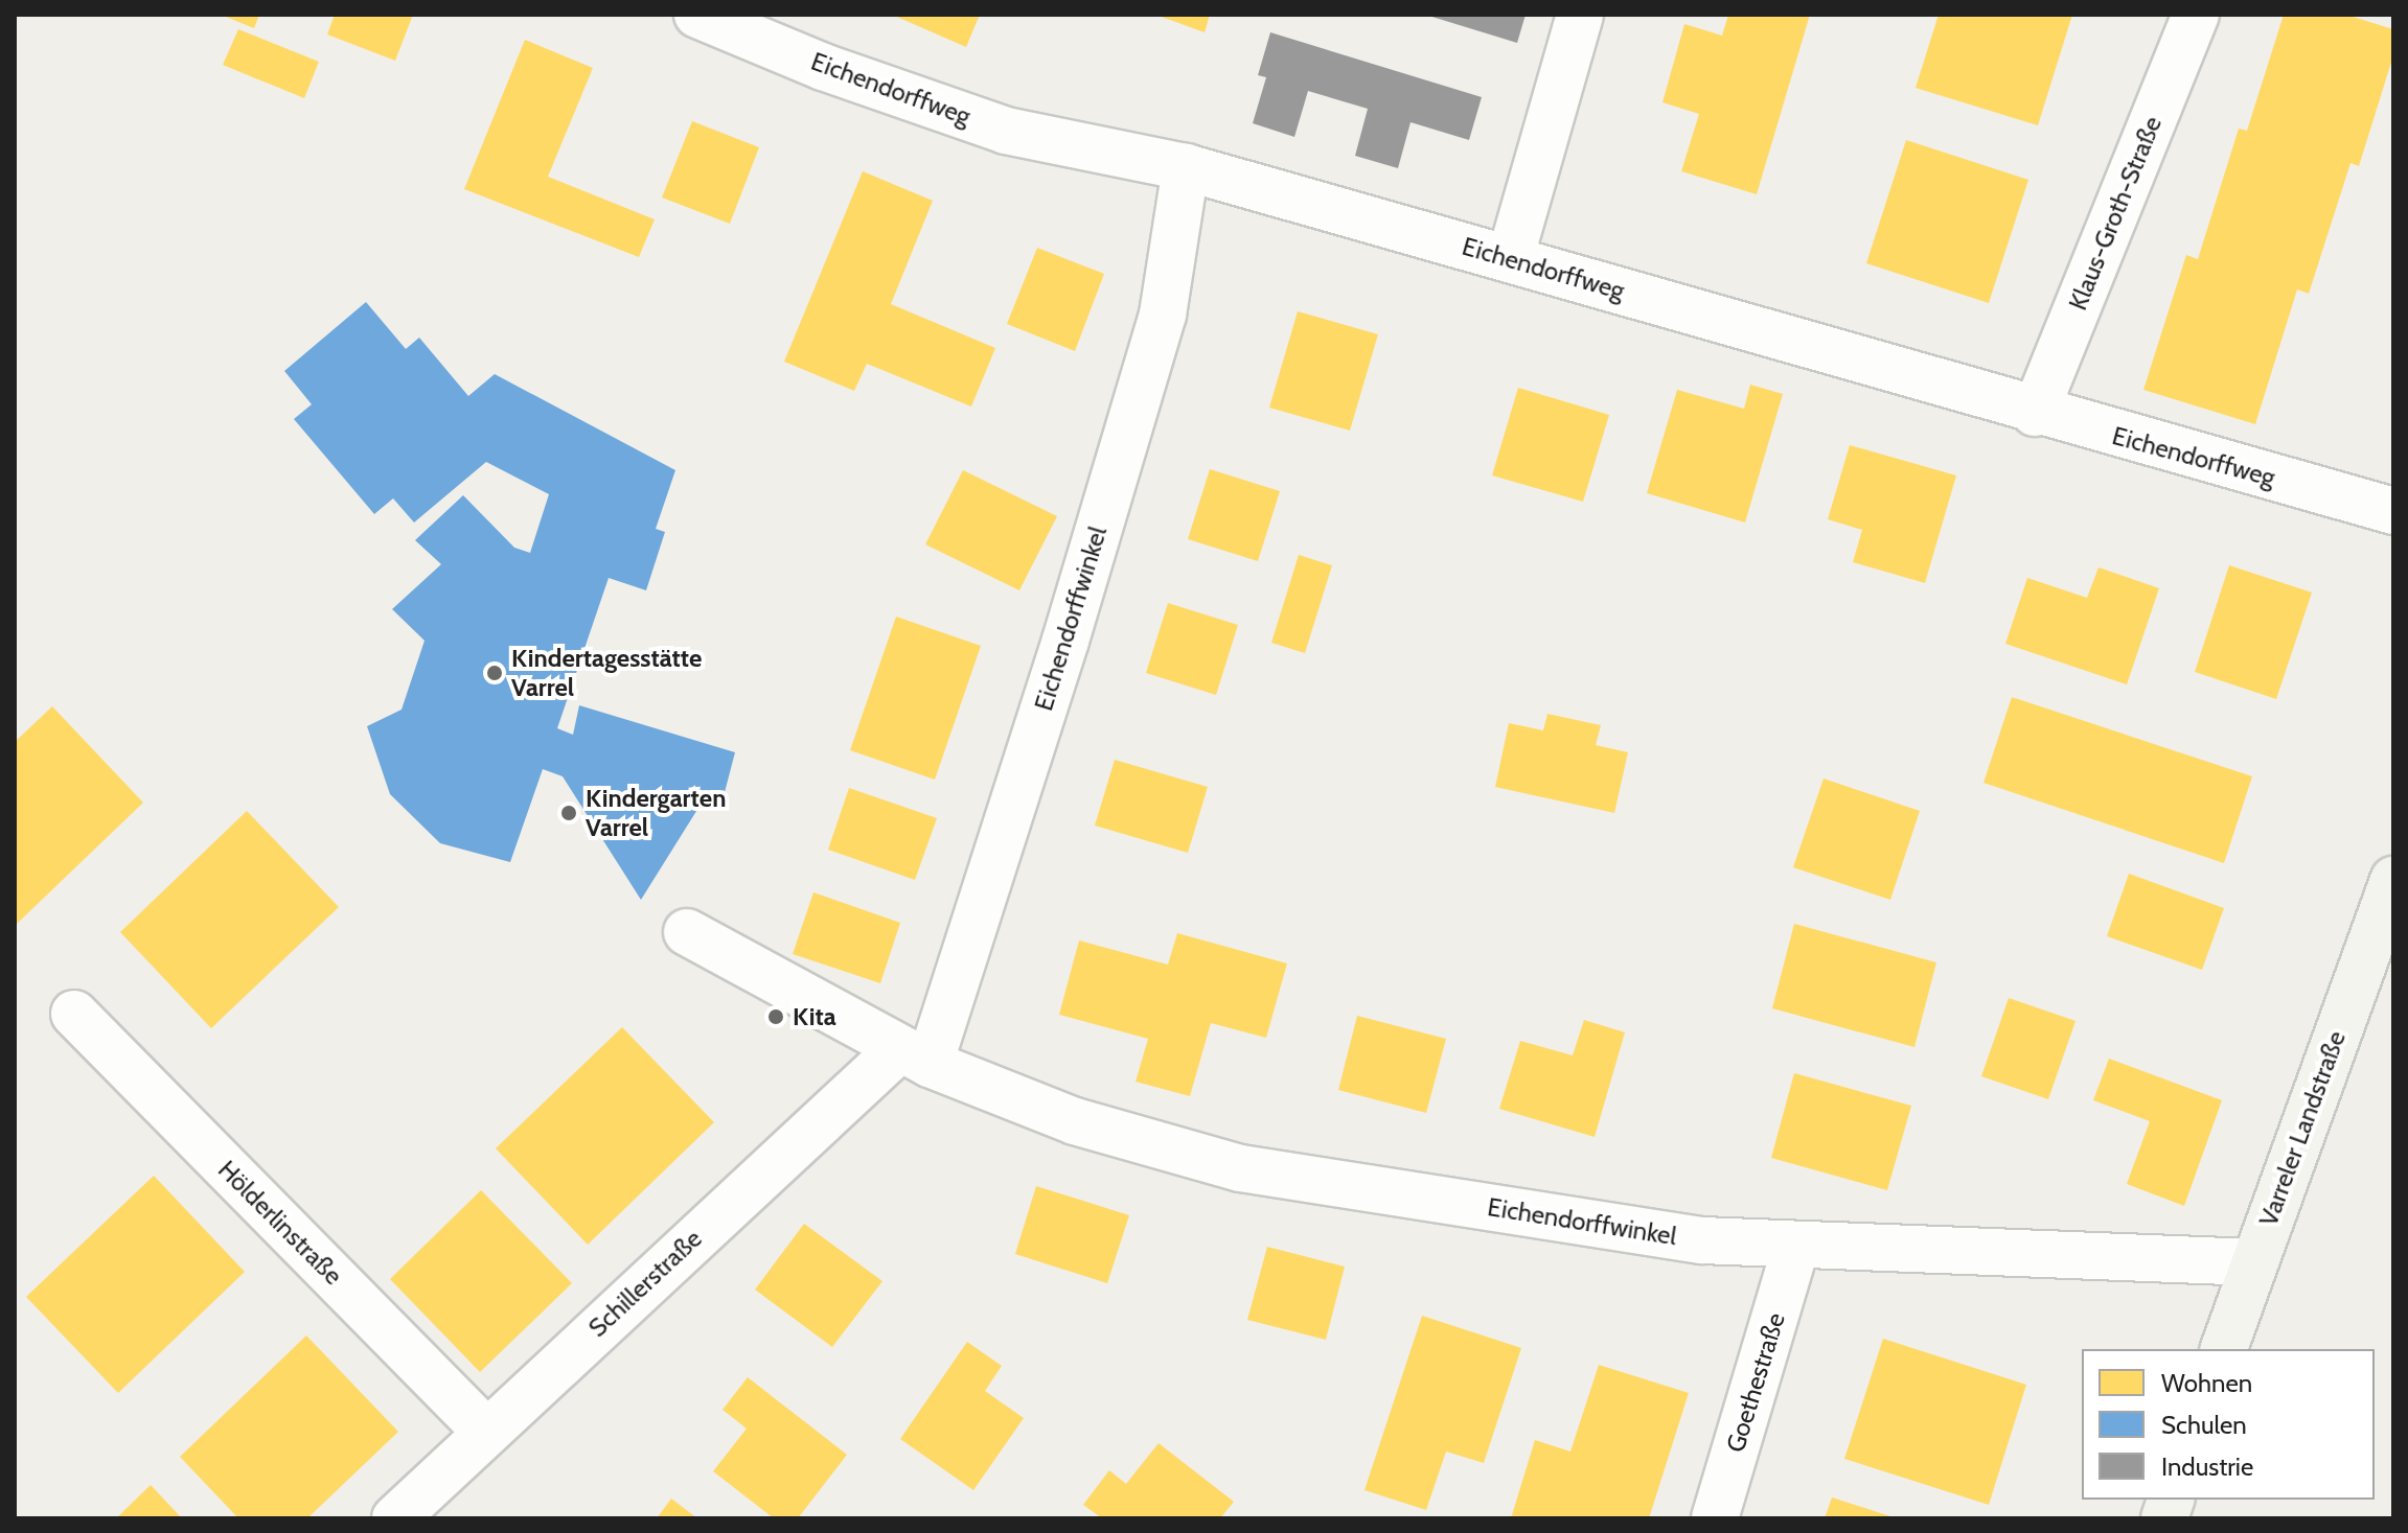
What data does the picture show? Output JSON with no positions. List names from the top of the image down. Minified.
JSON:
{"streets":{"main road":["Varreler Landstraße"],"street":["Eichendorffweg","Klaus-Groth-Straße","Eichendorffwinkel","Hölderlinstraße","Schillerstraße","Goethestraße"]},"crossings":[["Eichendorffweg","Klaus-Groth-Straße"],["Eichendorffweg","Eichendorffwinkel"],["Eichendorffwinkel","Varreler Landstraße"],["Eichendorffwinkel","Schillerstraße"],["Eichendorffwinkel","Goethestraße"],["Hölderlinstraße","Schillerstraße"]],"places":["Kindertagesstätte Varrel","Kindergarten Varrel","Kita"],"legend":["Wohnen","Schulen","Industrie"]}
